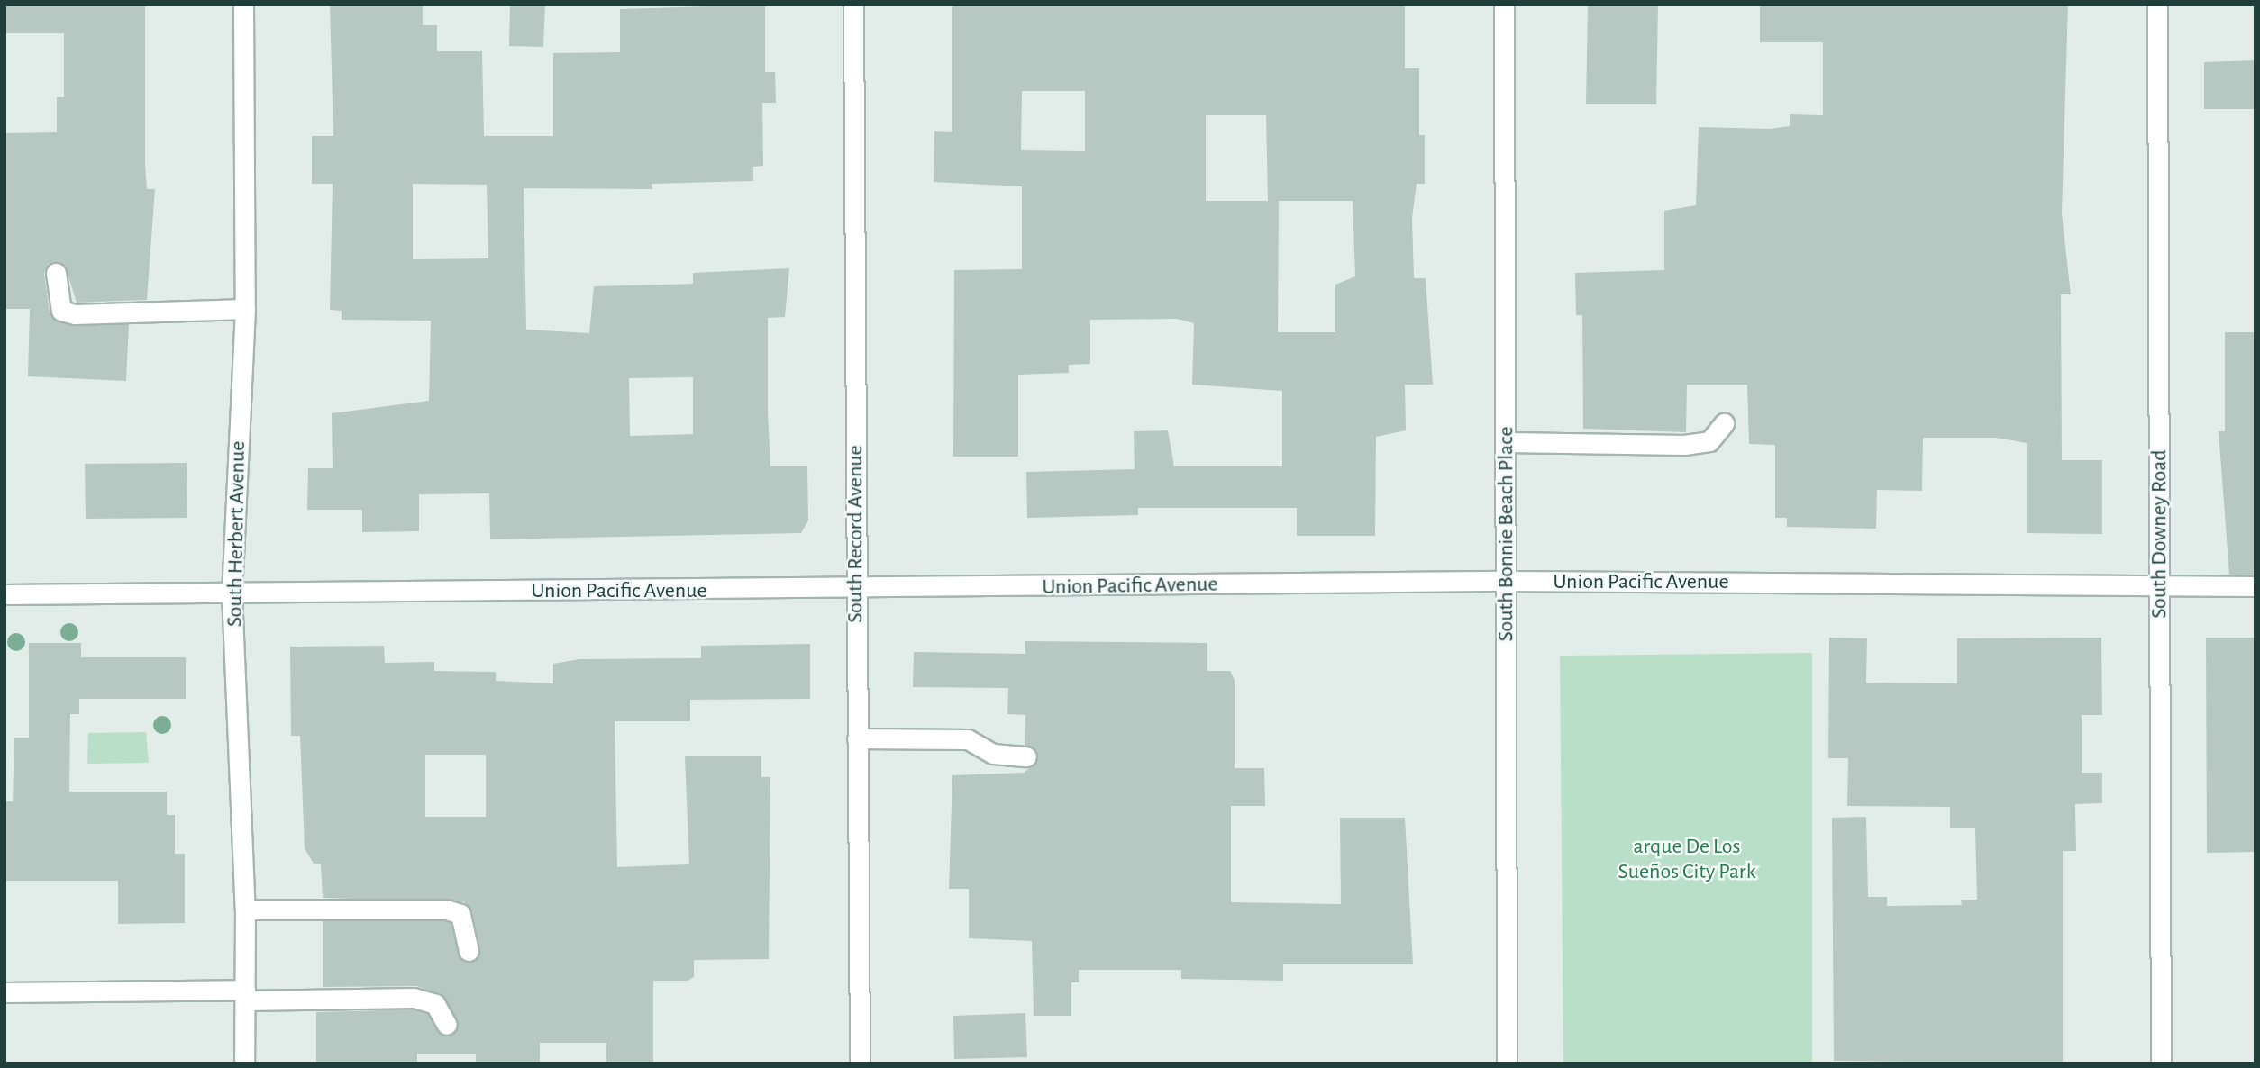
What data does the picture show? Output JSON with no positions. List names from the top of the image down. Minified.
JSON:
{"streets":{"street":["South Herbert Avenue","South Record Avenue","South Bonnie Beach Place","South Downey Road","Union Pacific Avenue"]},"crossings":[["South Herbert Avenue","Union Pacific Avenue"],["South Record Avenue","Union Pacific Avenue"],["South Bonnie Beach Place","Union Pacific Avenue"],["South Downey Road","Union Pacific Avenue"]],"parks":["arque De Los Sueños City Park"]}
